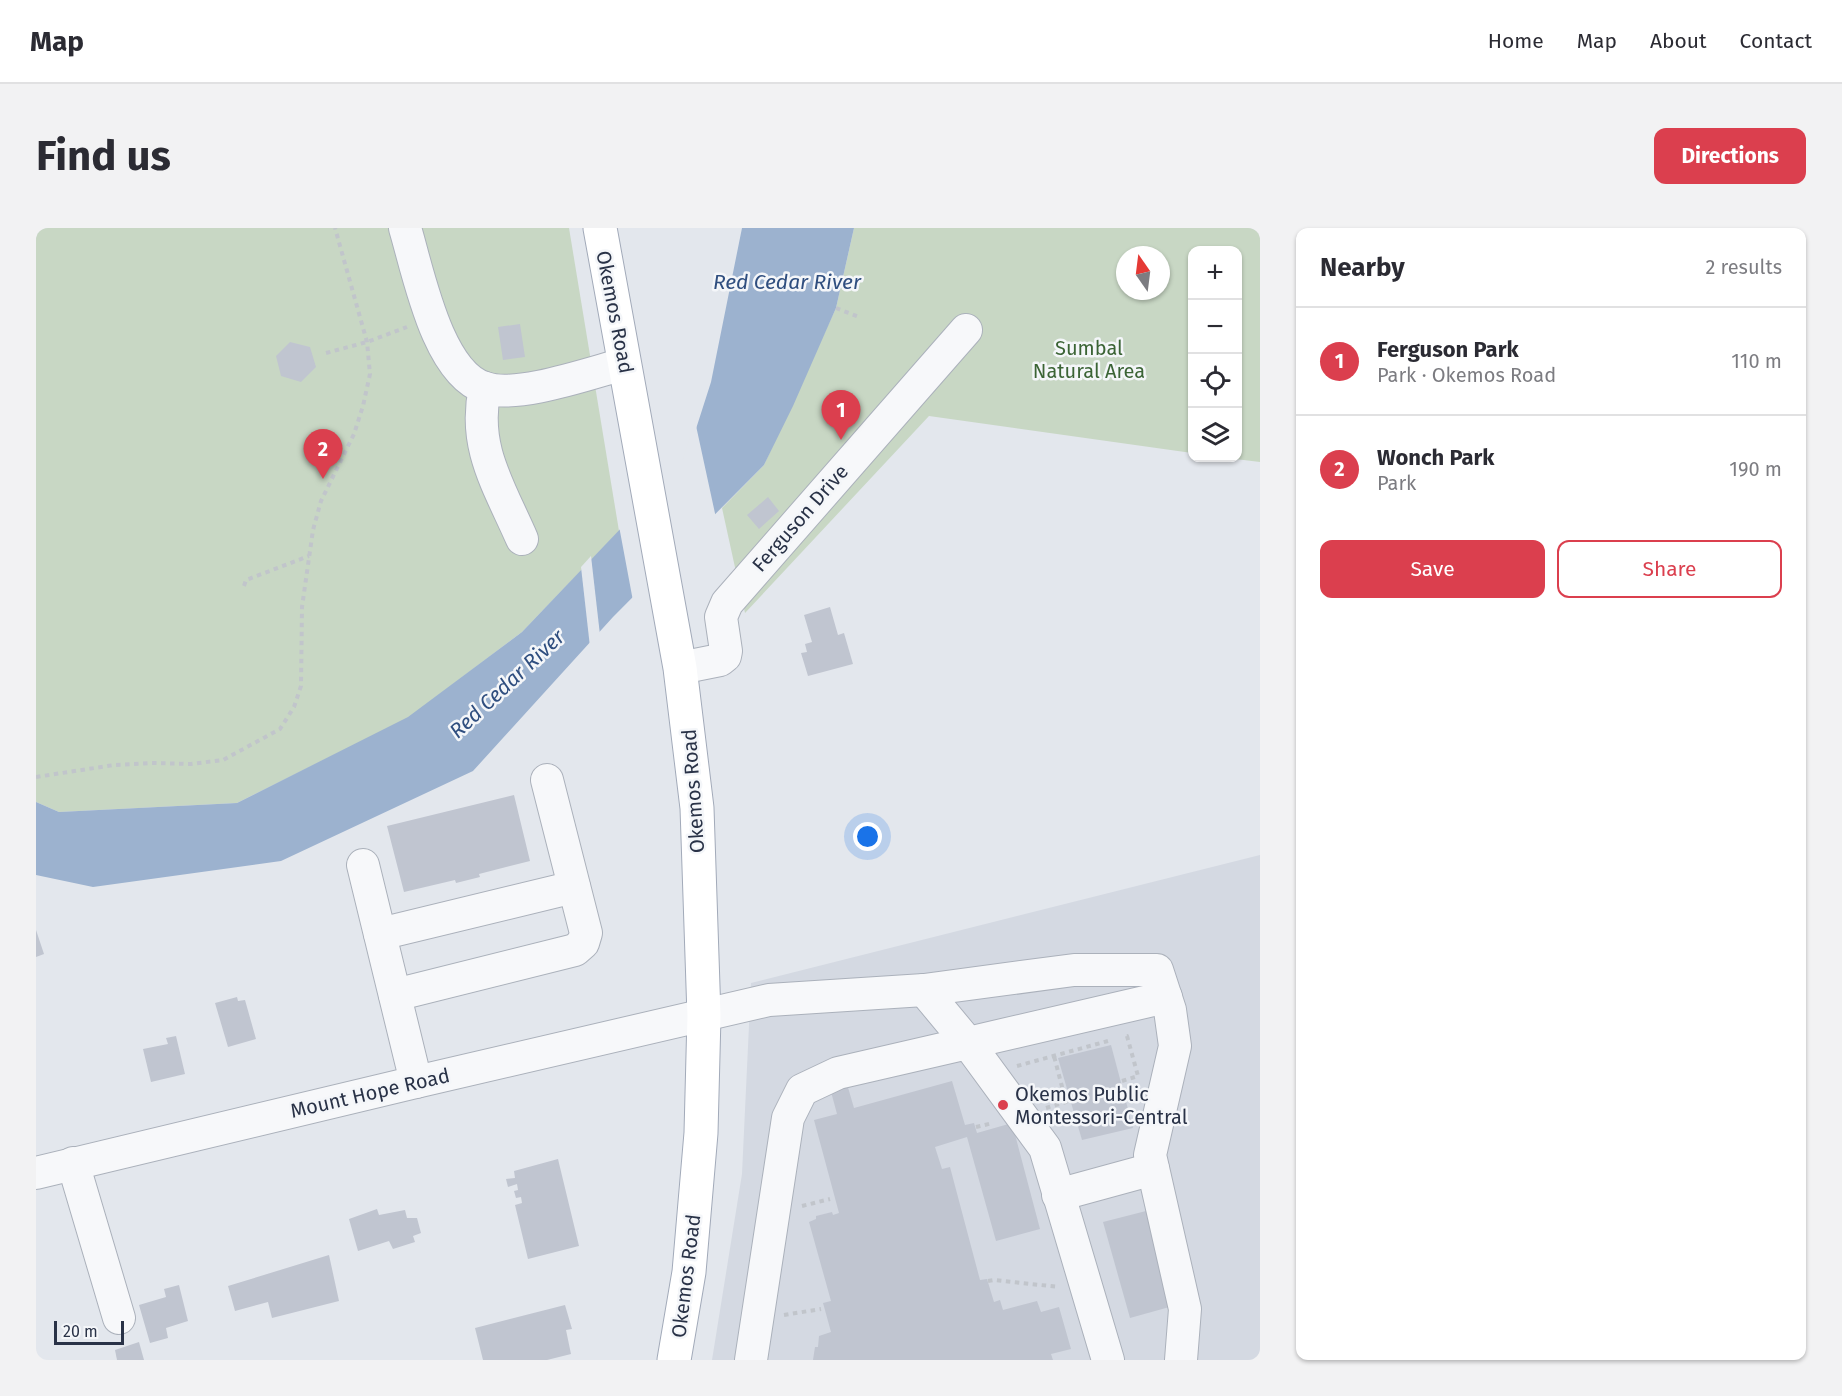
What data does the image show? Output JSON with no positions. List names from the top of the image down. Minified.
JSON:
{"streets":{"main road":["Okemos Road"],"street":["Ferguson Drive","Mount Hope Road"]},"crossings":[["Okemos Road","Ferguson Drive"],["Okemos Road","Mount Hope Road"]],"water":["Red Cedar River"],"parks":["Sumbal Natural Area"],"places":["Okemos Public Montessori-Central"],"scale_bar":"20 m","north":"top","page":{"header":"Map","nav":["Home","Map","About","Contact"],"buttons":["Directions",["Save","Share"]],"title":"Find us","heading":["Nearby","2 results"],"map_buttons":["+","−"],"list":[{"mark":"1","name":"Ferguson Park","note":"Park · Okemos Road","value":"110 m"},{"mark":"2","name":"Wonch Park","note":"Park","value":"190 m"}],"pins":["1","2"],"scale":"20 m"}}
